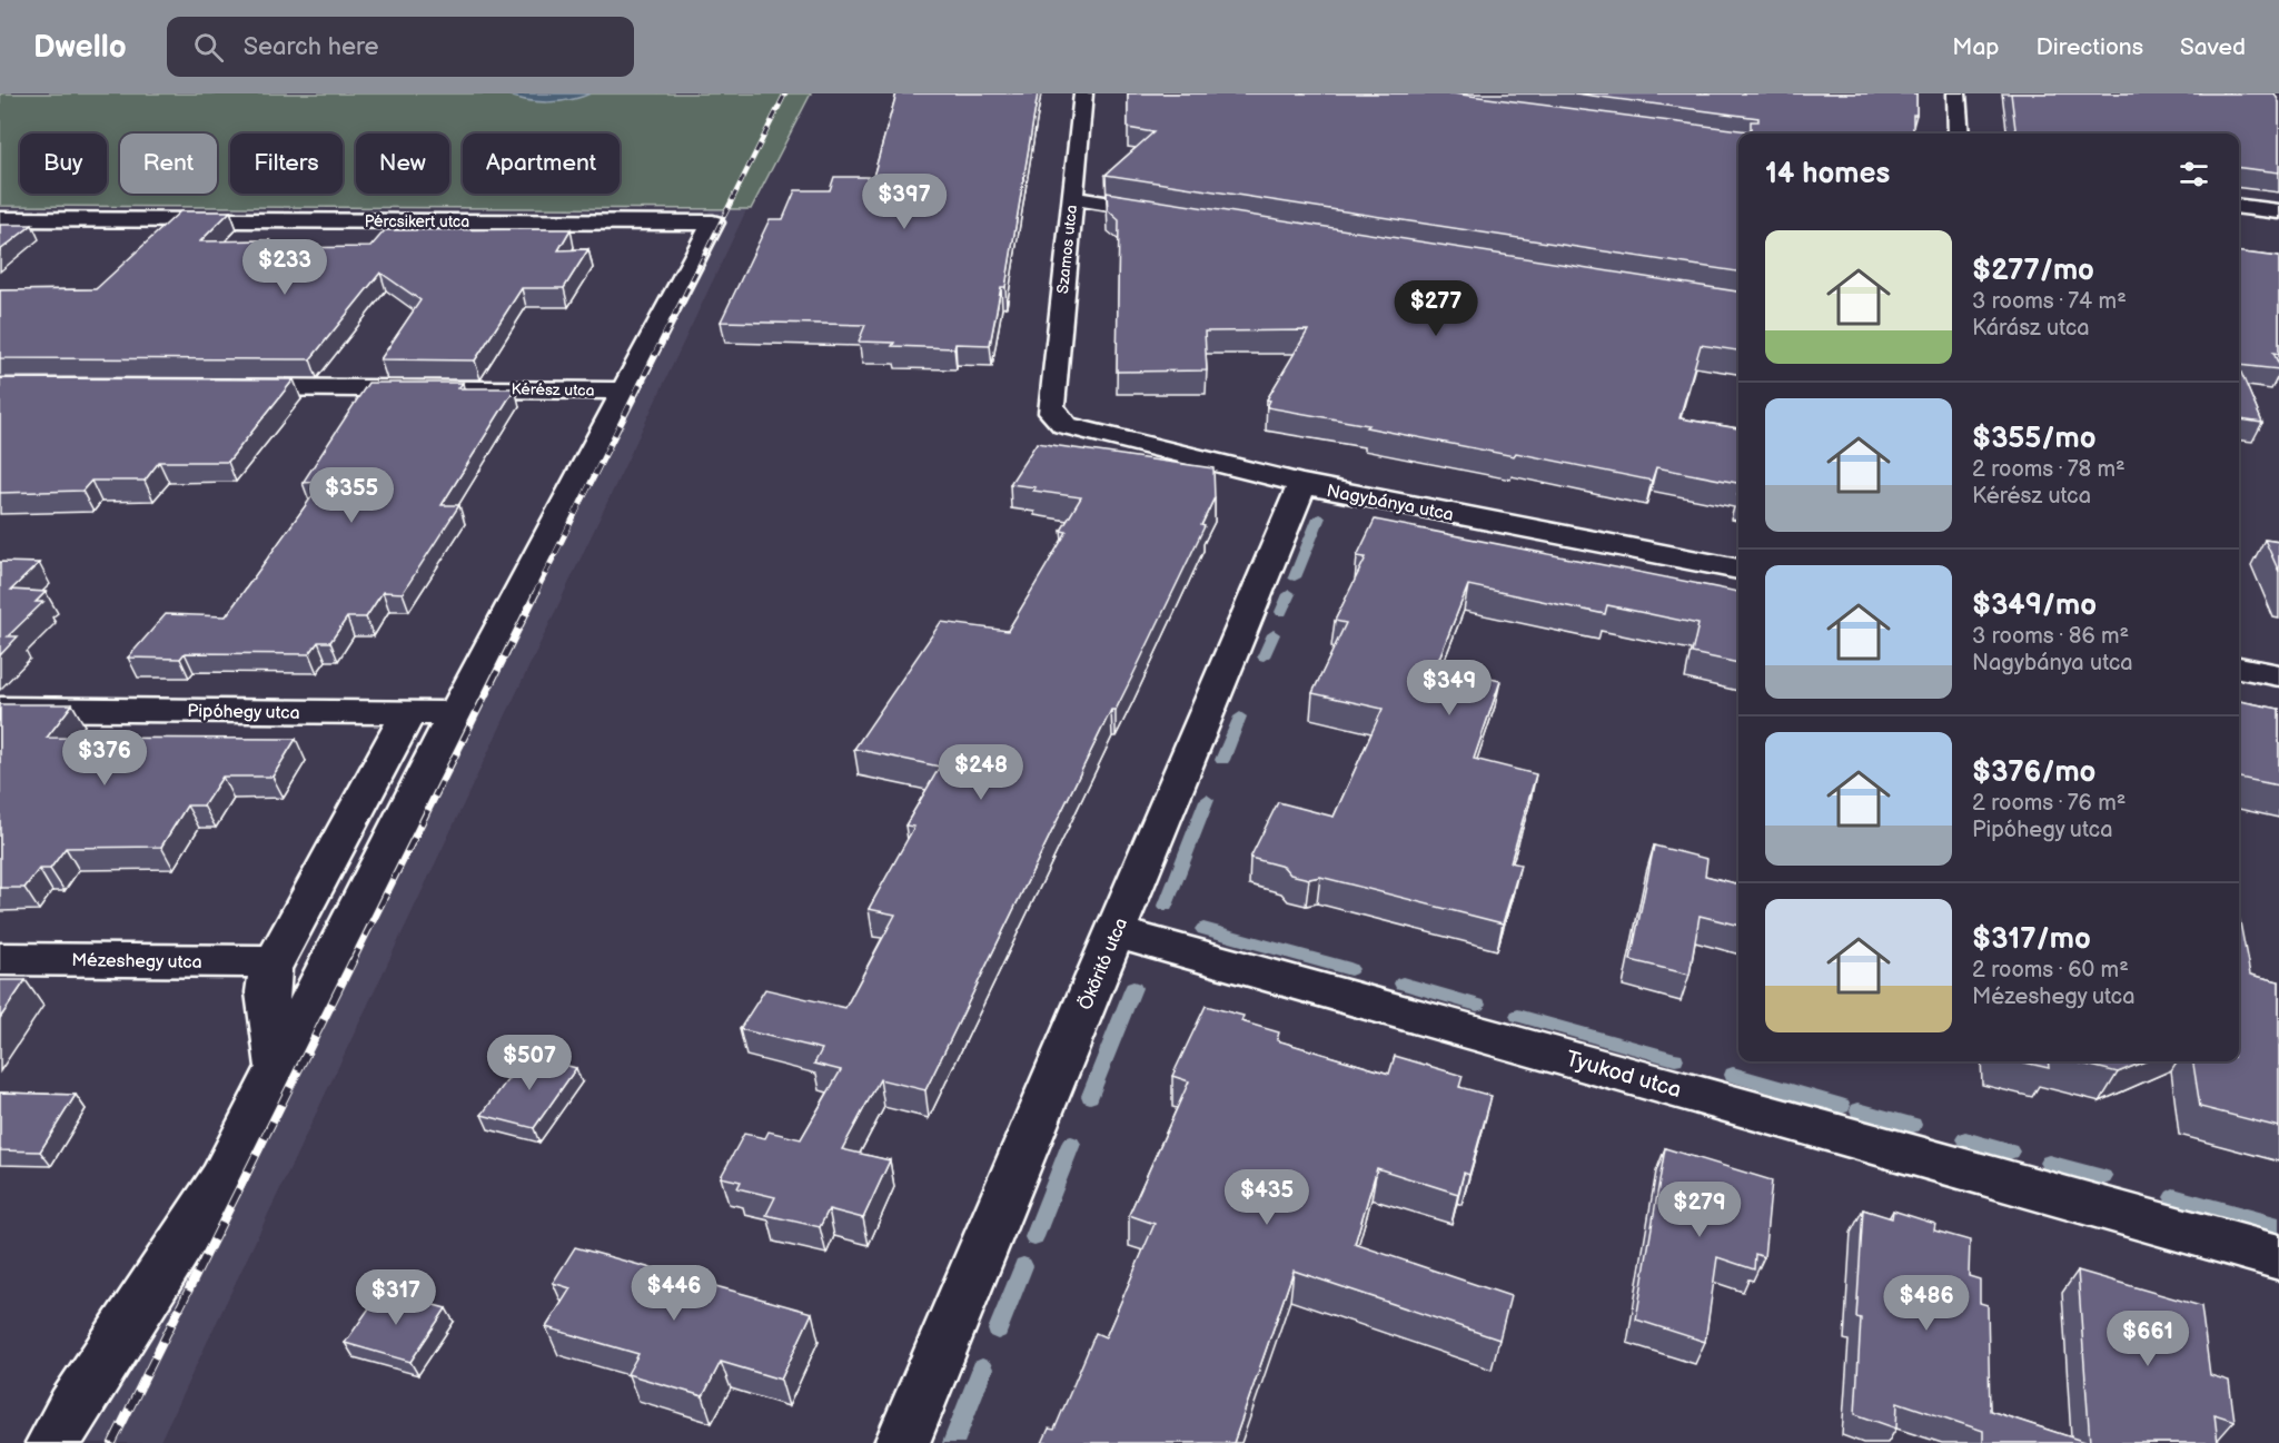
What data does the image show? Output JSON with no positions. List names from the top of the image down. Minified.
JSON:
{"streets":{"street":["Pércsikert utca","Szamos utca","Kérész utca","Nagybánya utca","Pipóhegy utca","Mézeshegy utca","Ököritó utca","Tyukod utca"]},"crossings":[["Pércsikert utca","Kérész utca"],["Szamos utca","Nagybánya utca"],["Nagybánya utca","Ököritó utca"],["Ököritó utca","Tyukod utca"]],"page":{"header":"Dwello","search":"Search here","nav":["Map","Directions","Saved"],"chip":["Buy","Rent","Filters","New","Apartment"],"heading":"14 homes","price":["$397","$233","$277","$355","$349","$376","$248","$507","$435","$279","$446","$317","$486","$661"],"list":[{"name":"$277/mo","note":"3 rooms · 74 m² · Kárász utca"},{"name":"$355/mo","note":"2 rooms · 78 m² · Kérész utca"},{"name":"$349/mo","note":"3 rooms · 86 m² · Nagybánya utca"},{"name":"$376/mo","note":"2 rooms · 76 m² · Pipóhegy utca"},{"name":"$317/mo","note":"2 rooms · 60 m² · Mézeshegy utca"}]}}
